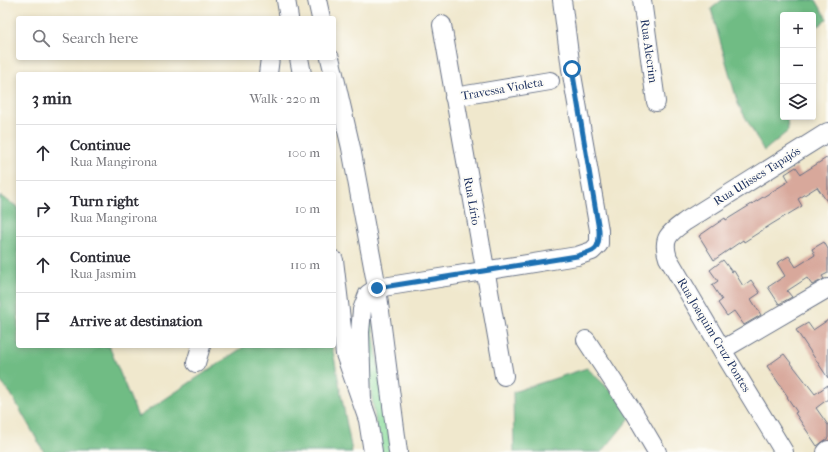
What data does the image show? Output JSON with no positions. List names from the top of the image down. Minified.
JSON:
{"streets":{"street":["Rua Alecrim","Travessa Violeta","Rua Ulisses Tapajós","Rua Lírio","Rua Joaquim Cruz Pontes"]},"crossings":[["Travessa Violeta","Rua Lírio"],["Rua Ulisses Tapajós","Rua Joaquim Cruz Pontes"]],"page":{"map_buttons":["+","−"],"search":"Search here","heading":["3 min","Walk · 220 m"],"list":[["Continue","Rua Mangirona","100 m"],["Turn right","Rua Mangirona","10 m"],["Continue","Rua Jasmim","110 m"],"Arrive at destination"]}}
